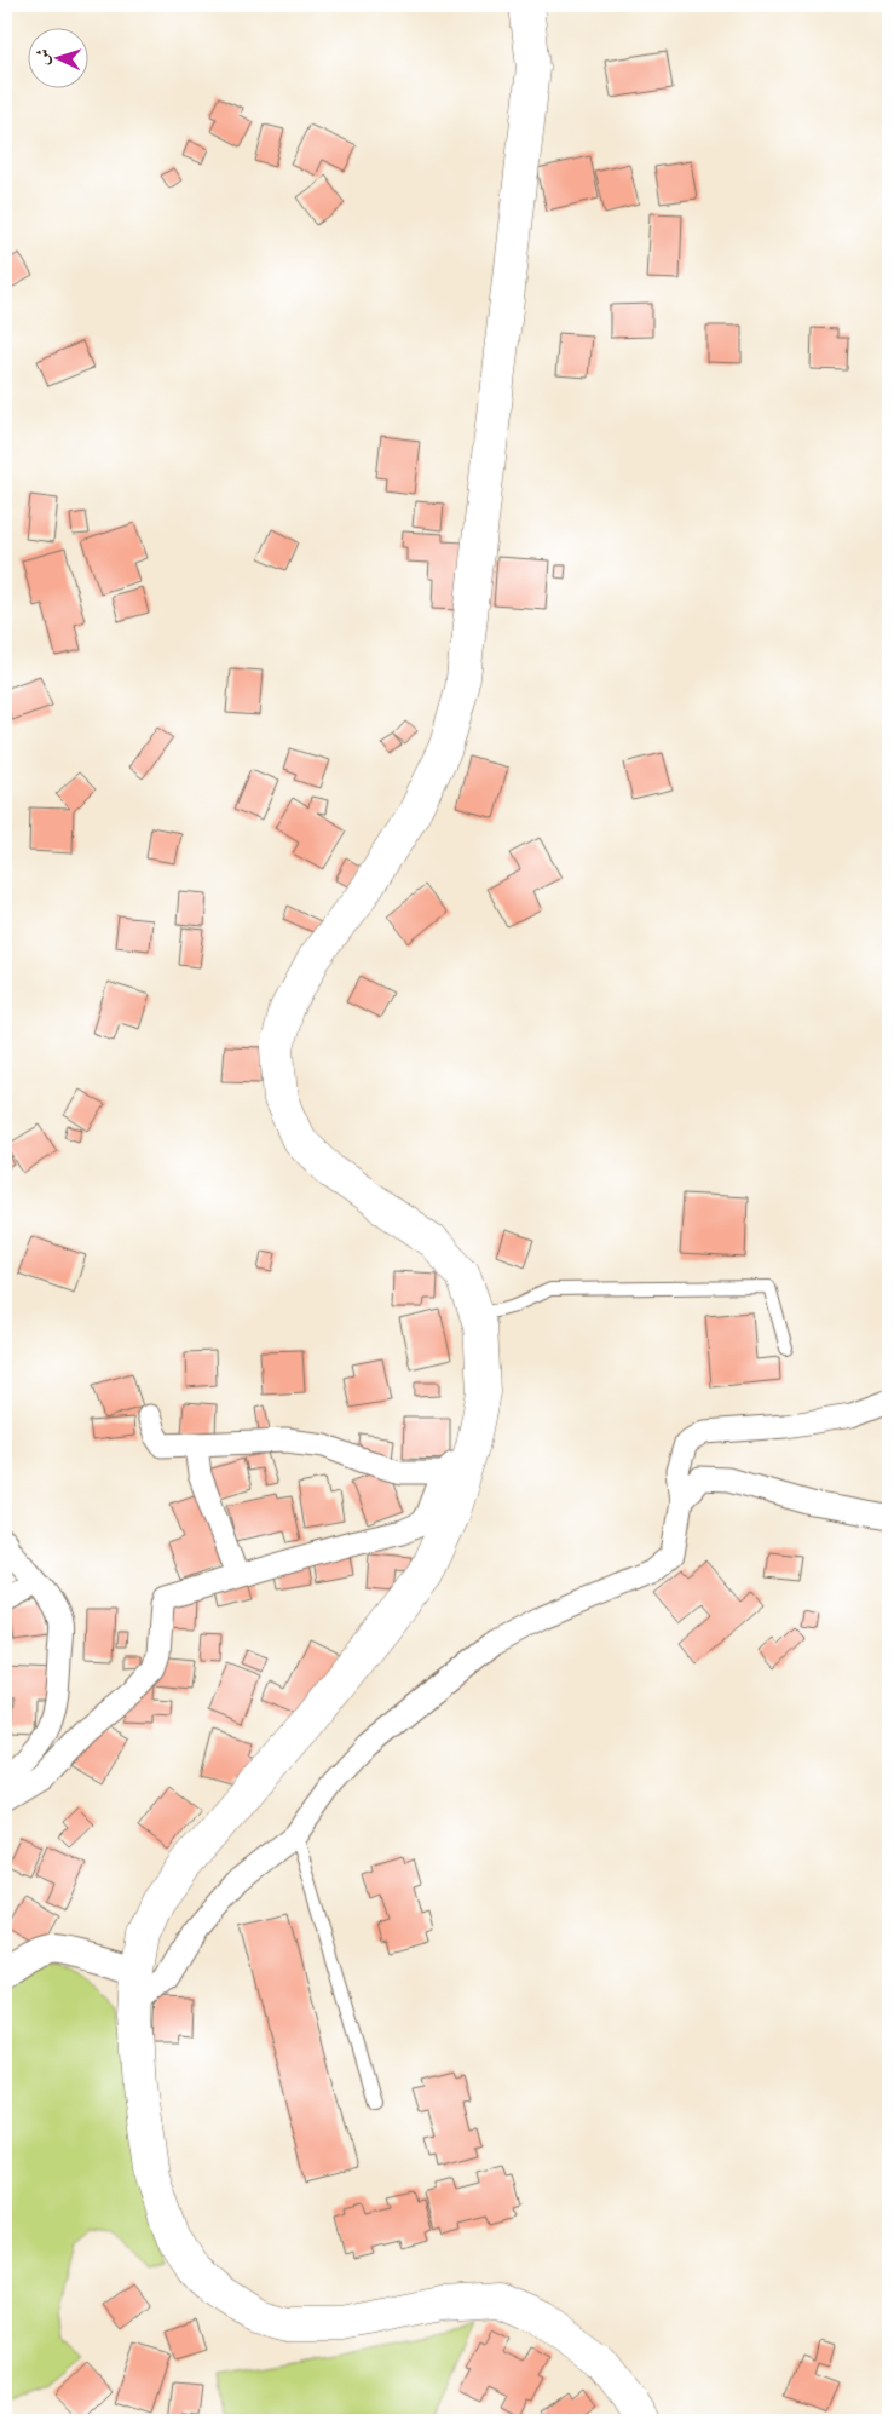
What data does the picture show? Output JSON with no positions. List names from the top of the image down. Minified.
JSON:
{"north":"left"}
